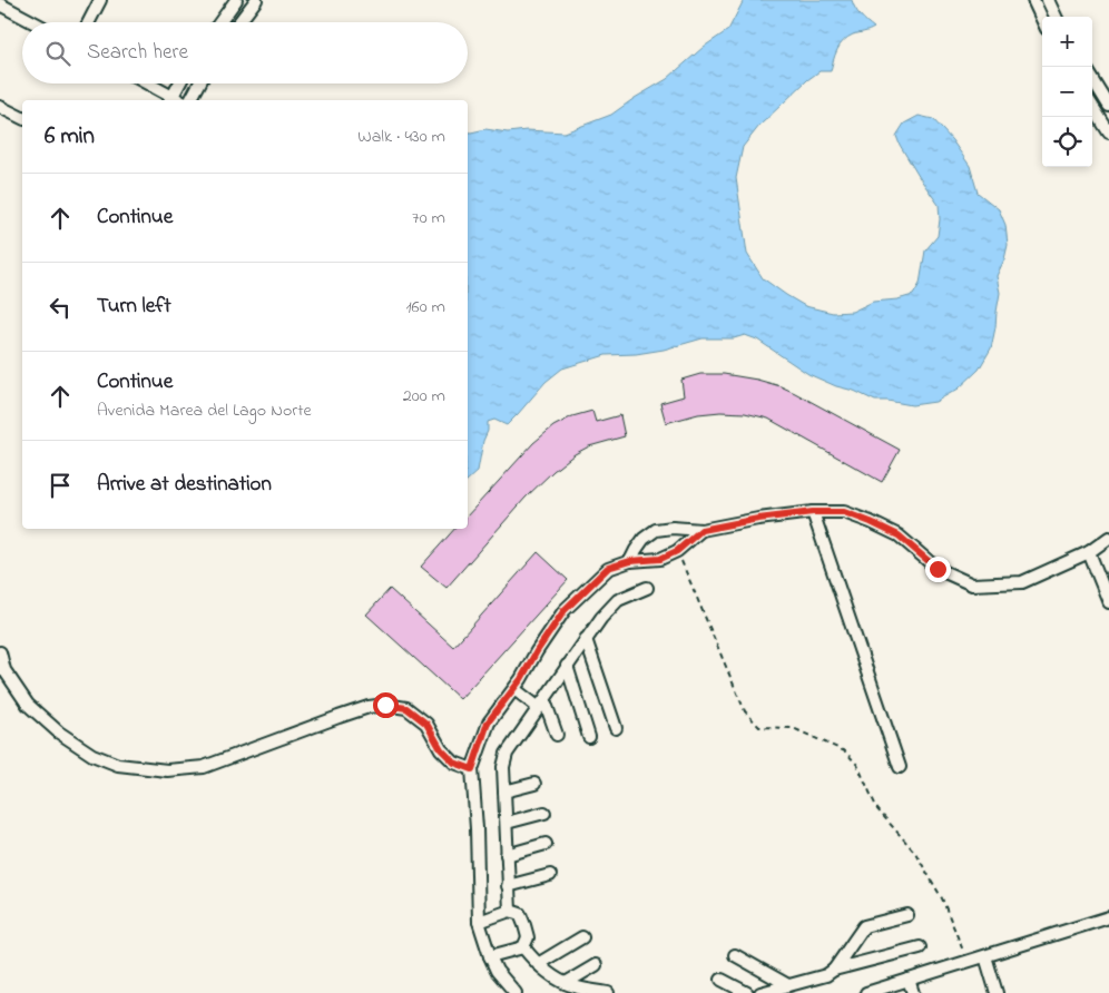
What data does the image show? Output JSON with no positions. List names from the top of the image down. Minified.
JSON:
{"page":{"map_buttons":["+","−"],"search":"Search here","heading":["6 min","Walk · 430 m"],"list":[["Continue","70 m"],["Turn left","160 m"],["Continue","Avenida Marea del Lago Norte","200 m"],"Arrive at destination"]}}
